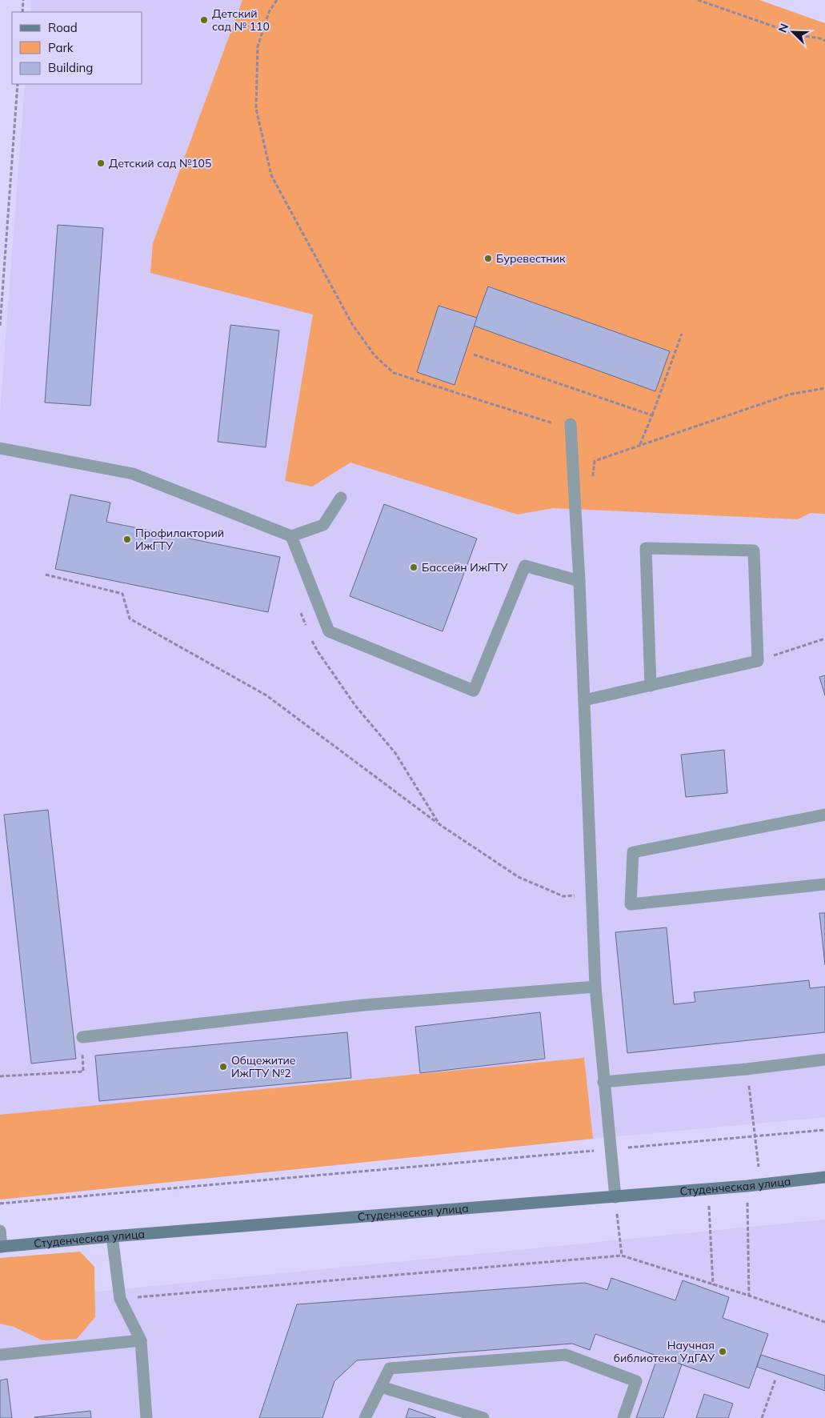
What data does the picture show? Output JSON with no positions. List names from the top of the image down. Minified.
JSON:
{"streets":{"street":["Студенческая улица"]},"places":["Детский сад № 110","Детский сад №105","Буревестник","Профилакторий ИжГТУ","Бассейн ИжГТУ","Общежитие ИжГТУ №2","Научная библиотека УдГАУ"],"legend":["Road","Park","Building"],"north":"top left"}
